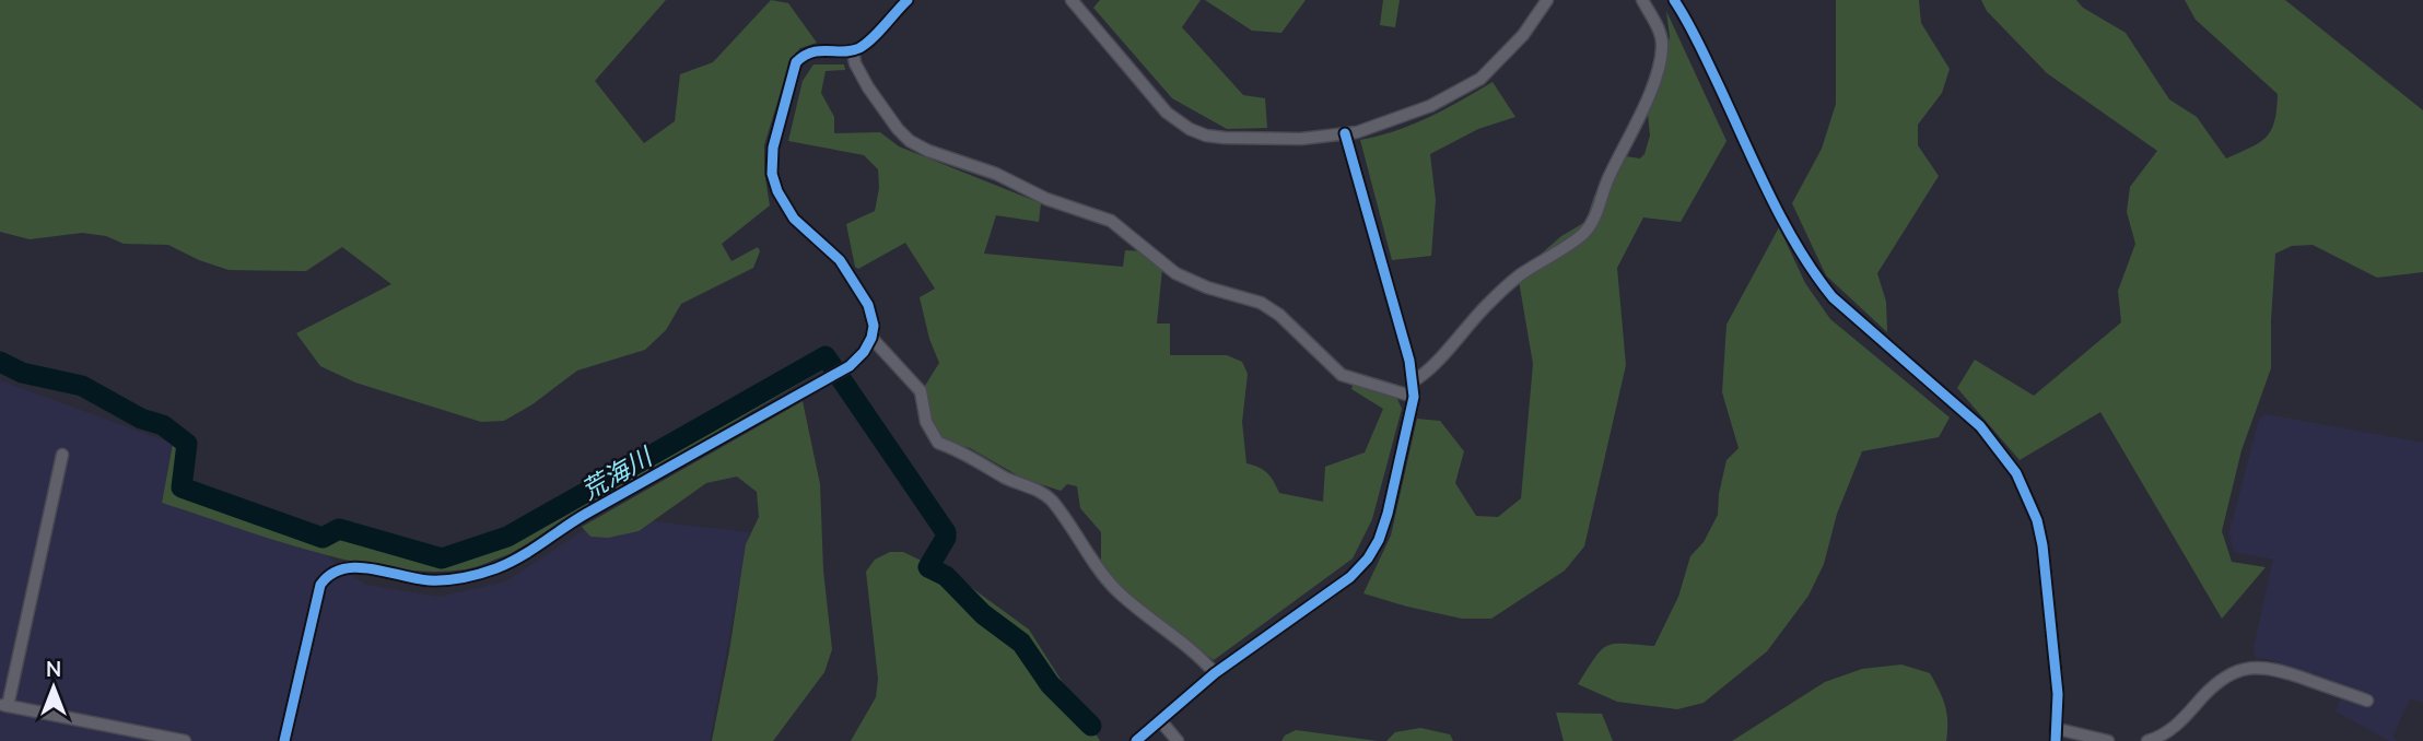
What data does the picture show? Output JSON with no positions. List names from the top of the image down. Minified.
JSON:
{"water":["荒海川"],"north":"top"}
